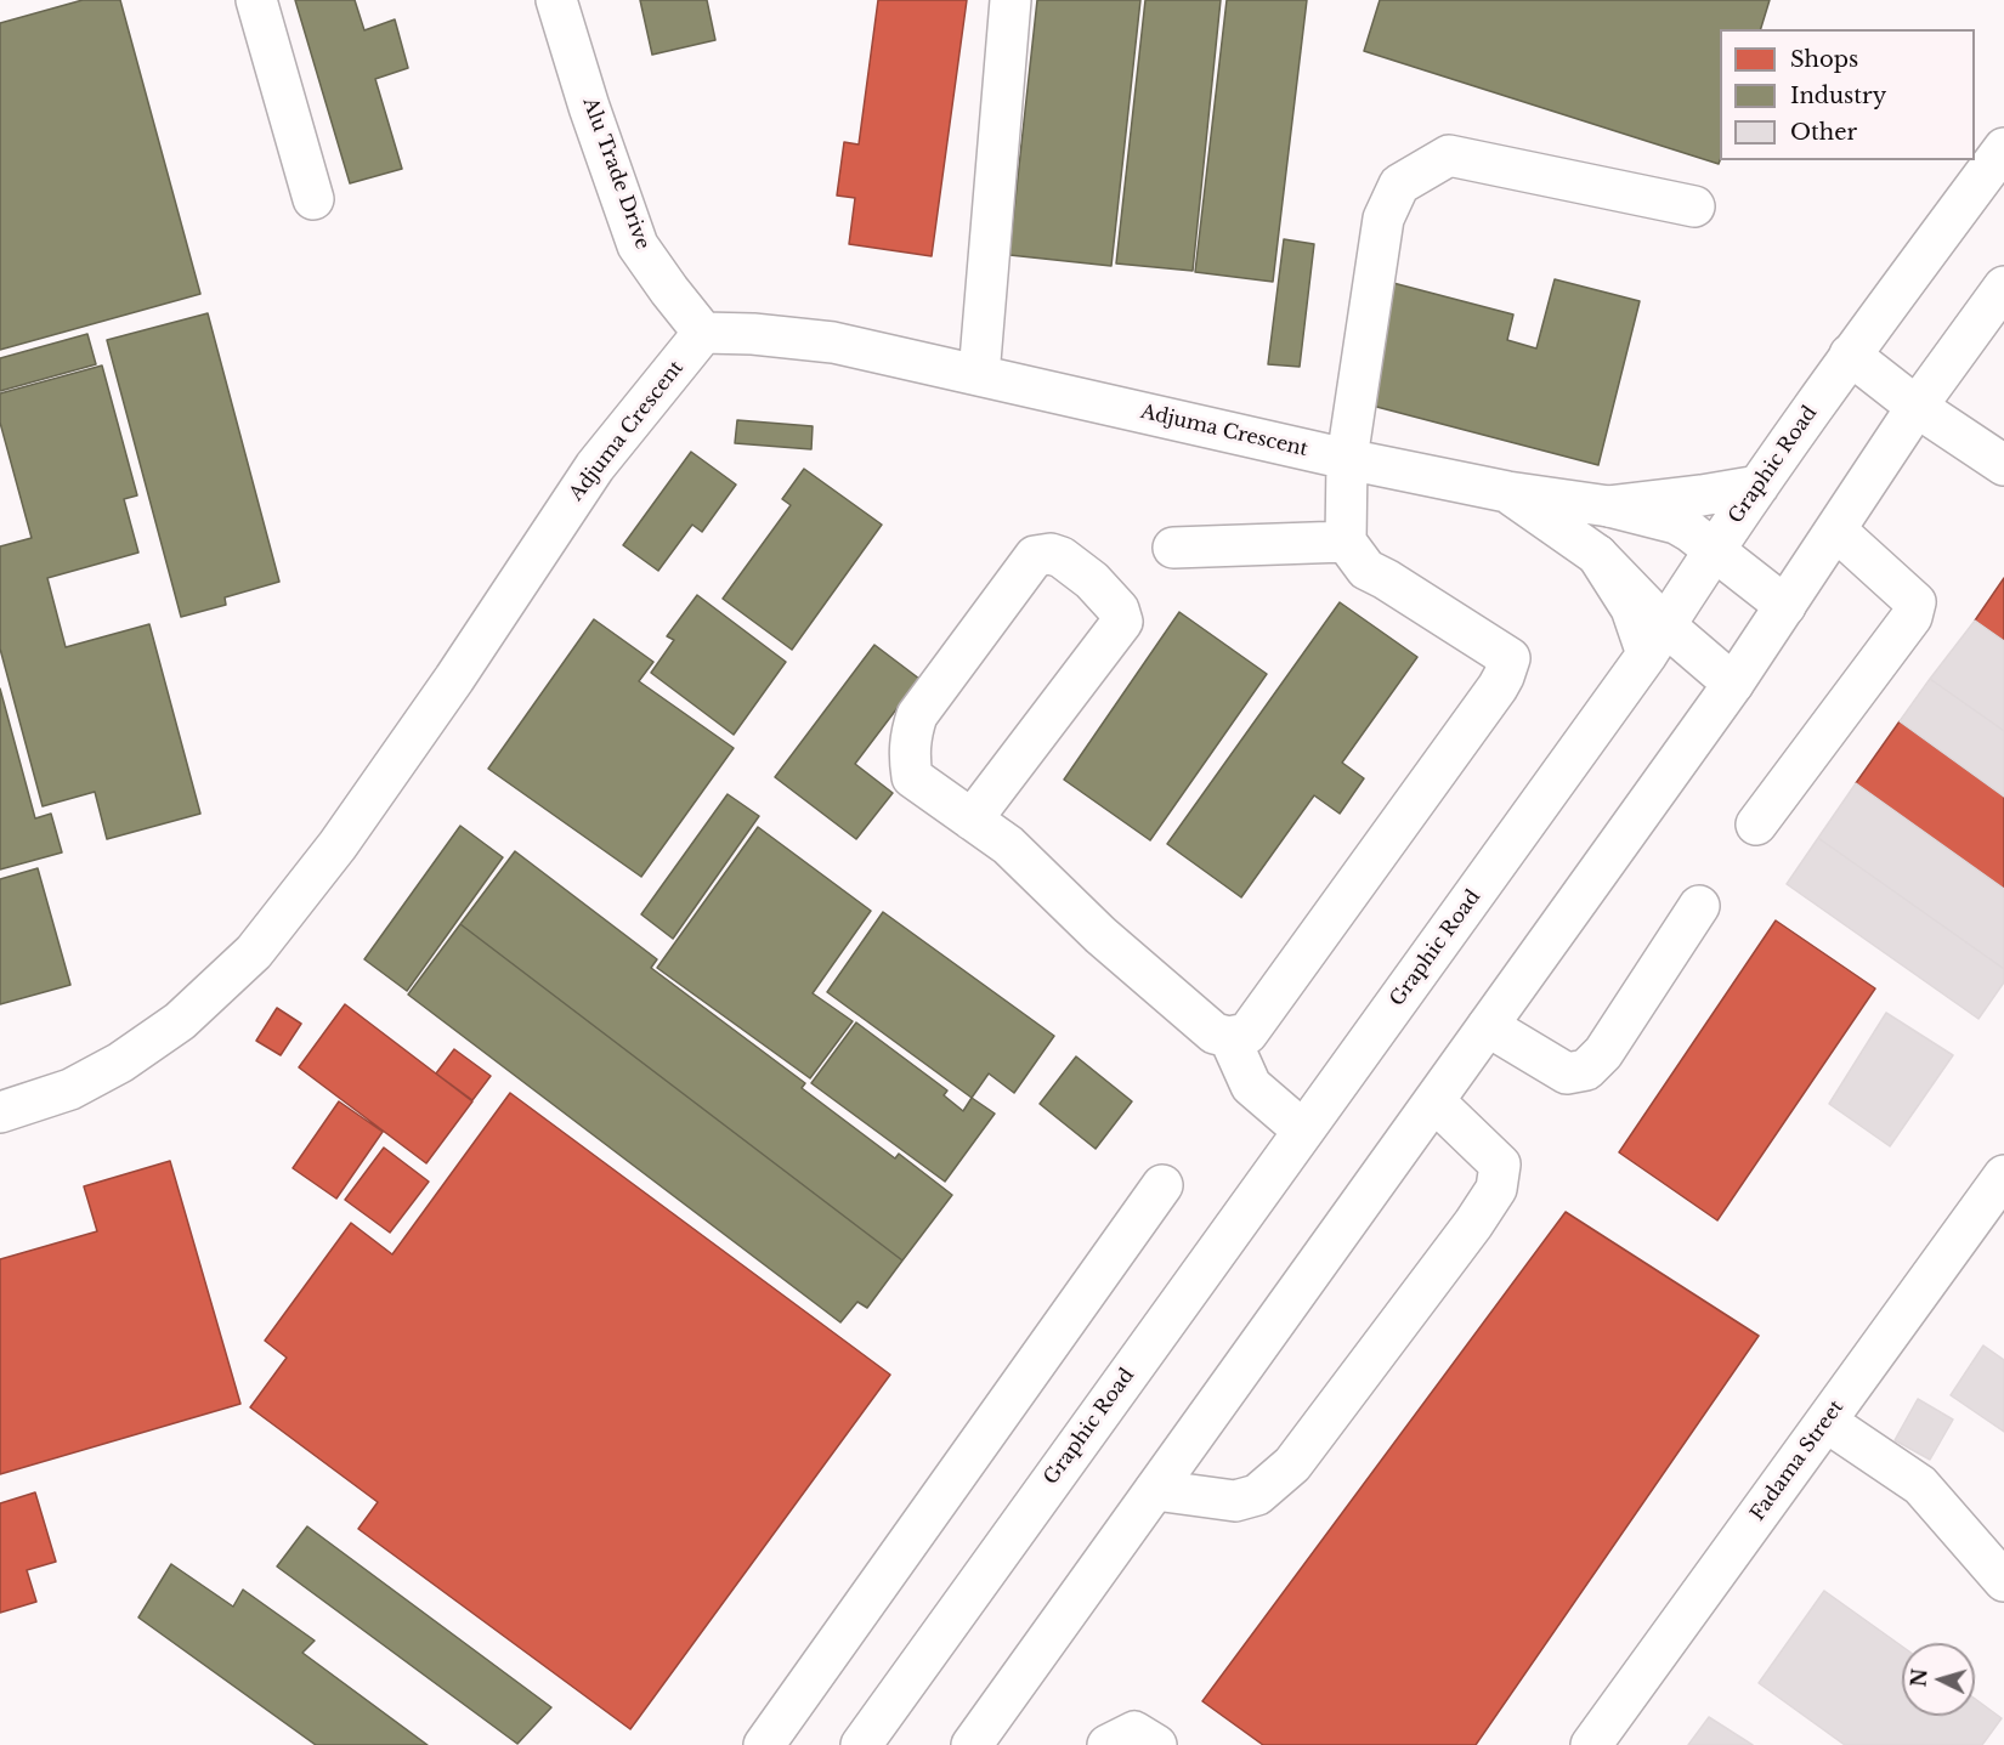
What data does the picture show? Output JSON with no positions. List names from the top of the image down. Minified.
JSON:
{"streets":{"main road":["Alu Trade Drive","Adjuma Crescent","Graphic Road","Fadama Street"]},"crossings":[["Alu Trade Drive","Adjuma Crescent"],["Adjuma Crescent","Graphic Road"]],"legend":["Shops","Industry","Other"],"north":"left"}
